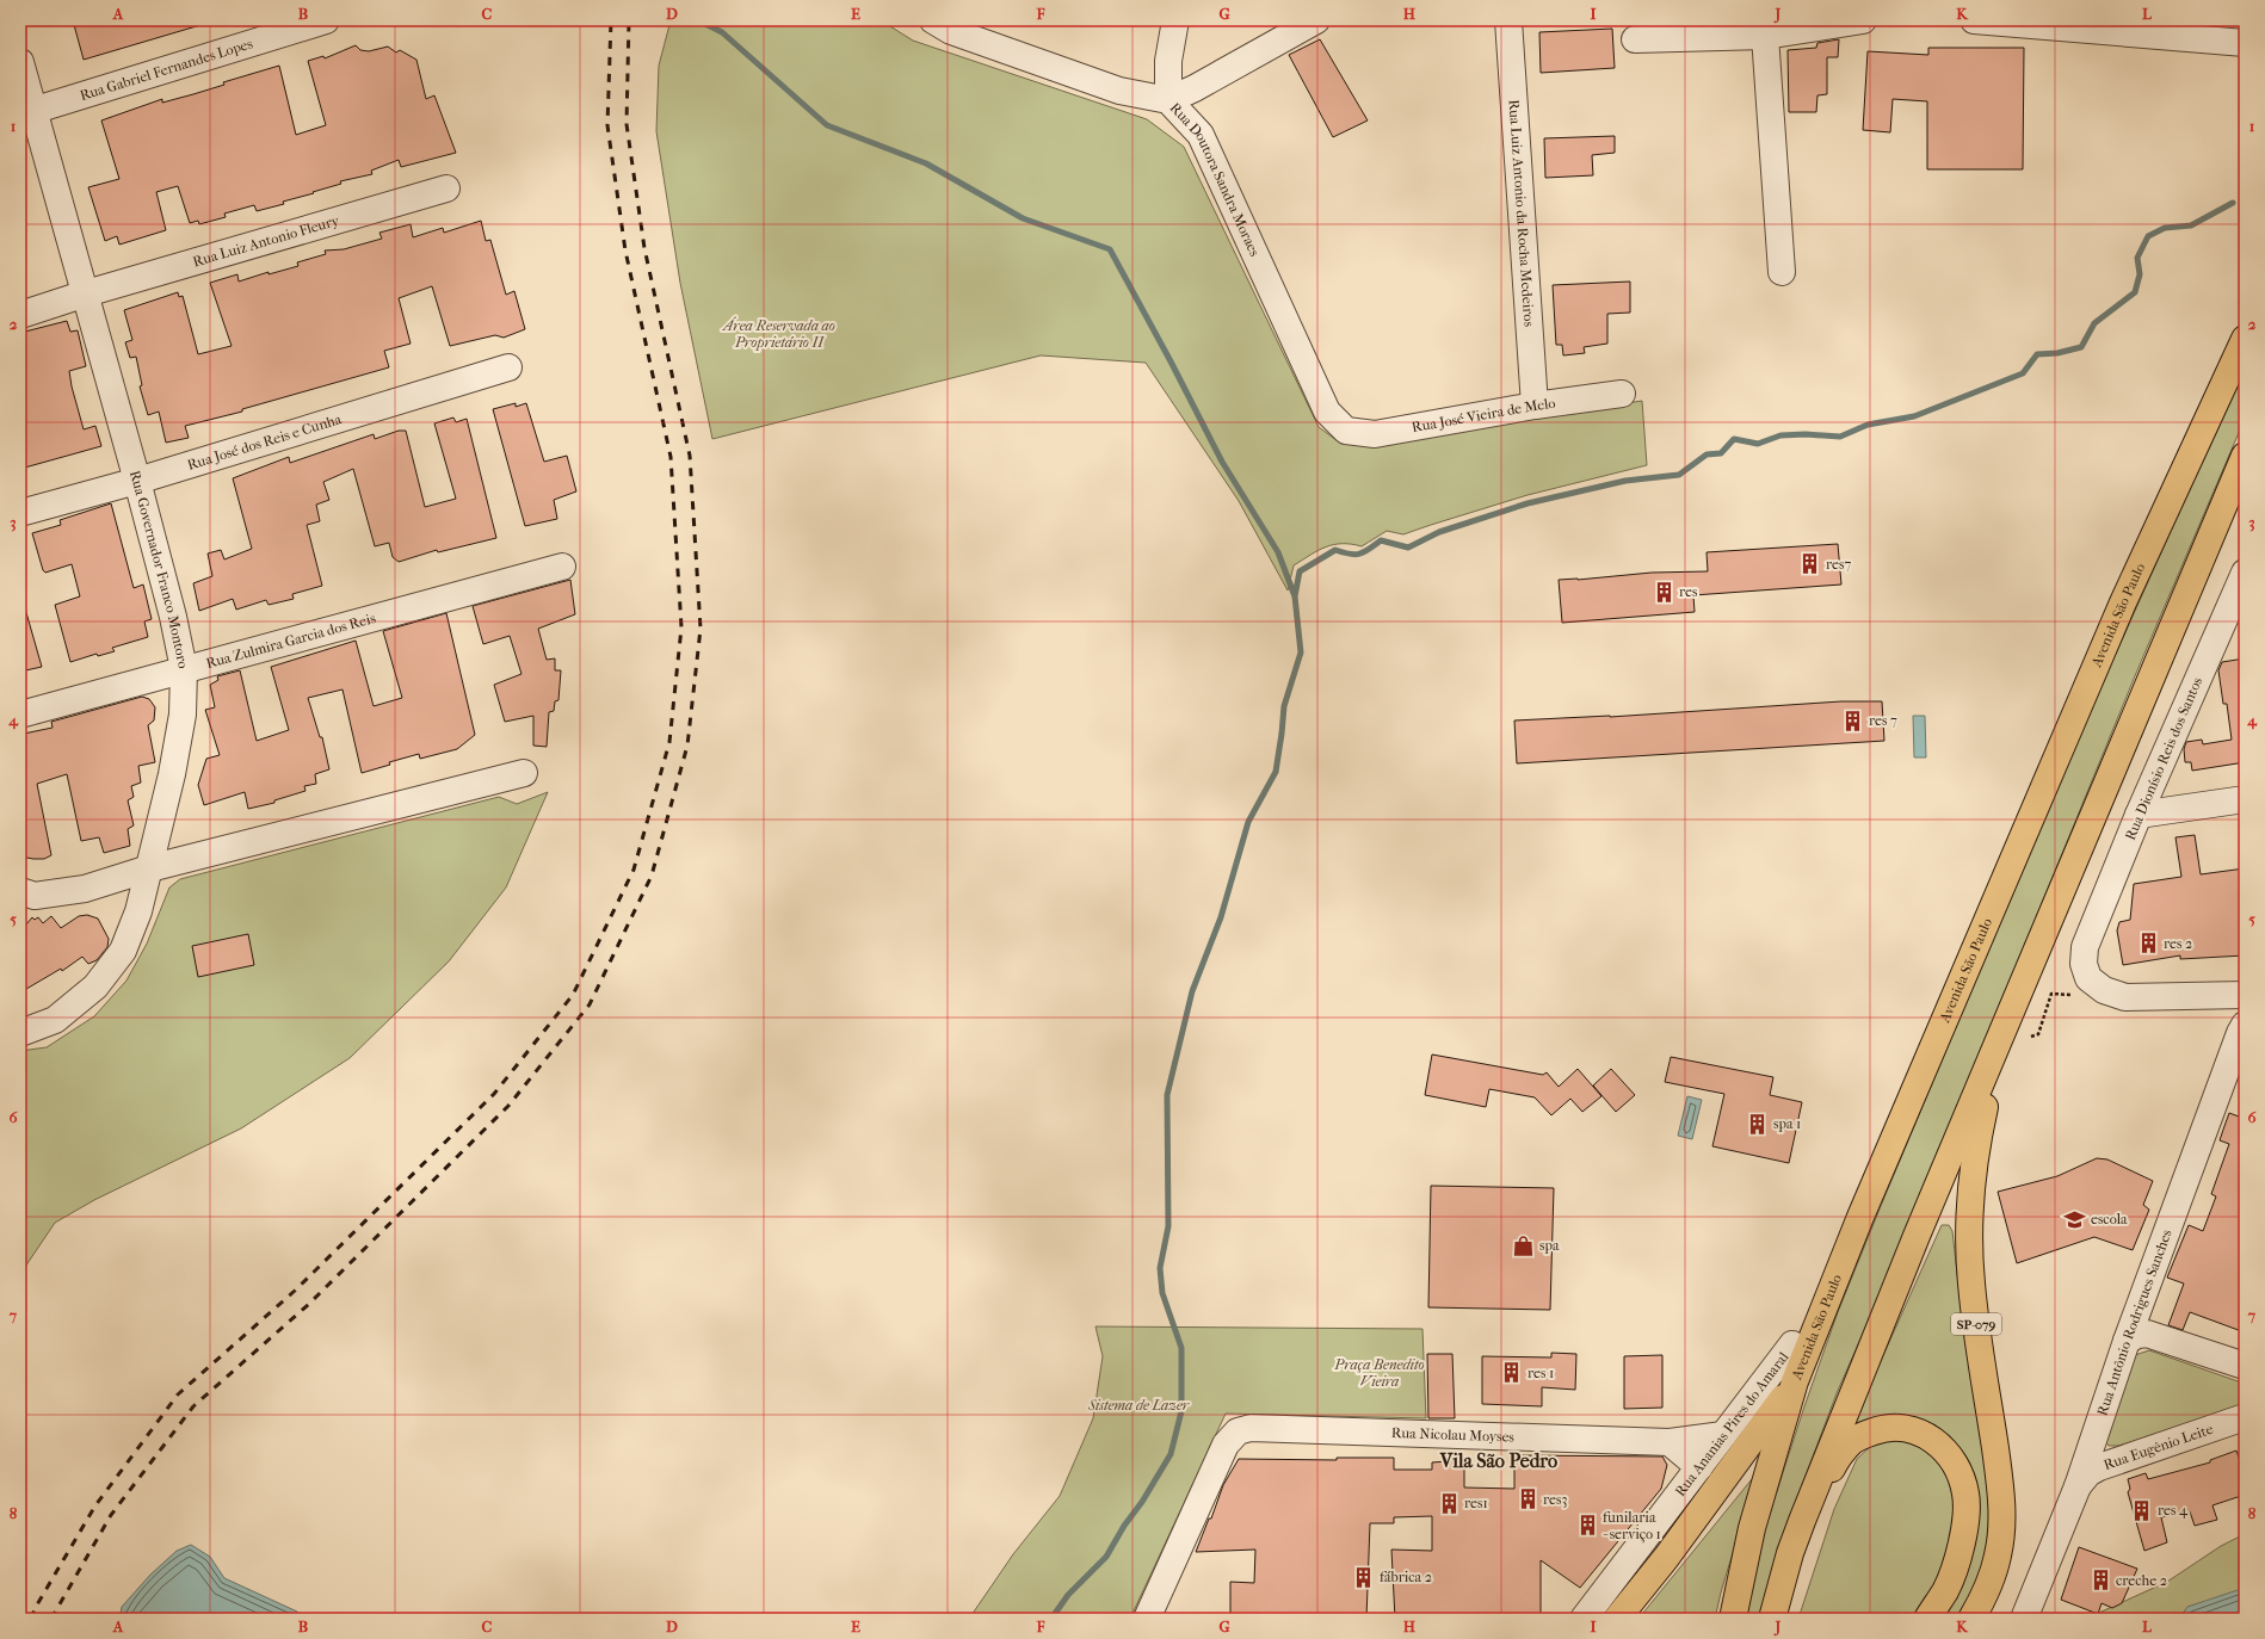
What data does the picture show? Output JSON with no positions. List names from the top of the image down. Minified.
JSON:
{"streets":{"main road":["Avenida São Paulo","SP-079"],"street":["Rua Gabriel Fernandes Lopes","Rua Doutora Sandra Moraes","Rua Luiz Antonio da Rocha Medeiros","Rua Luiz Antonio Fleury","Rua José Vieira de Melo","Rua José dos Reis e Cunha","Rua Governador Franco Montoro","Rua Zulmira Garcia dos Reis","Rua Dionísio Reis dos Santos","Rua Antônio Rodrigues Sanches","Rua Ananias Pires do Amaral","Rua Nicolau Moyses","Rua Eugênio Leite"]},"crossings":[["Rua Gabriel Fernandes Lopes","Rua Governador Franco Montoro"],["Rua Doutora Sandra Moraes","Rua José Vieira de Melo"],["Rua Luiz Antonio da Rocha Medeiros","Rua José Vieira de Melo"],["Rua Luiz Antonio Fleury","Rua Governador Franco Montoro"],["Rua José dos Reis e Cunha","Rua Governador Franco Montoro"],["Rua Governador Franco Montoro","Rua Zulmira Garcia dos Reis"],["Avenida São Paulo","Rua Ananias Pires do Amaral"],["Rua Antônio Rodrigues Sanches","Rua Eugênio Leite"],["Rua Ananias Pires do Amaral","Rua Nicolau Moyses"]],"districts":["Vila São Pedro"],"parks":["Área Reservada ao Proprietário II","Praça Benedito Vieira","Sistema de Lazer"],"places":{"building":["res7","res","res 7","res 2","spa 1","res 1","res3","res1","res 4","funilaria - serviço 1","fábrica 2","creche 2"],"school or university":["escola"],"shop":["spa"]},"grid":{"columns":["A","B","C","D","E","F","G","H","I","J","K","L"],"rows":["1","2","3","4","5","6","7","8"]}}
